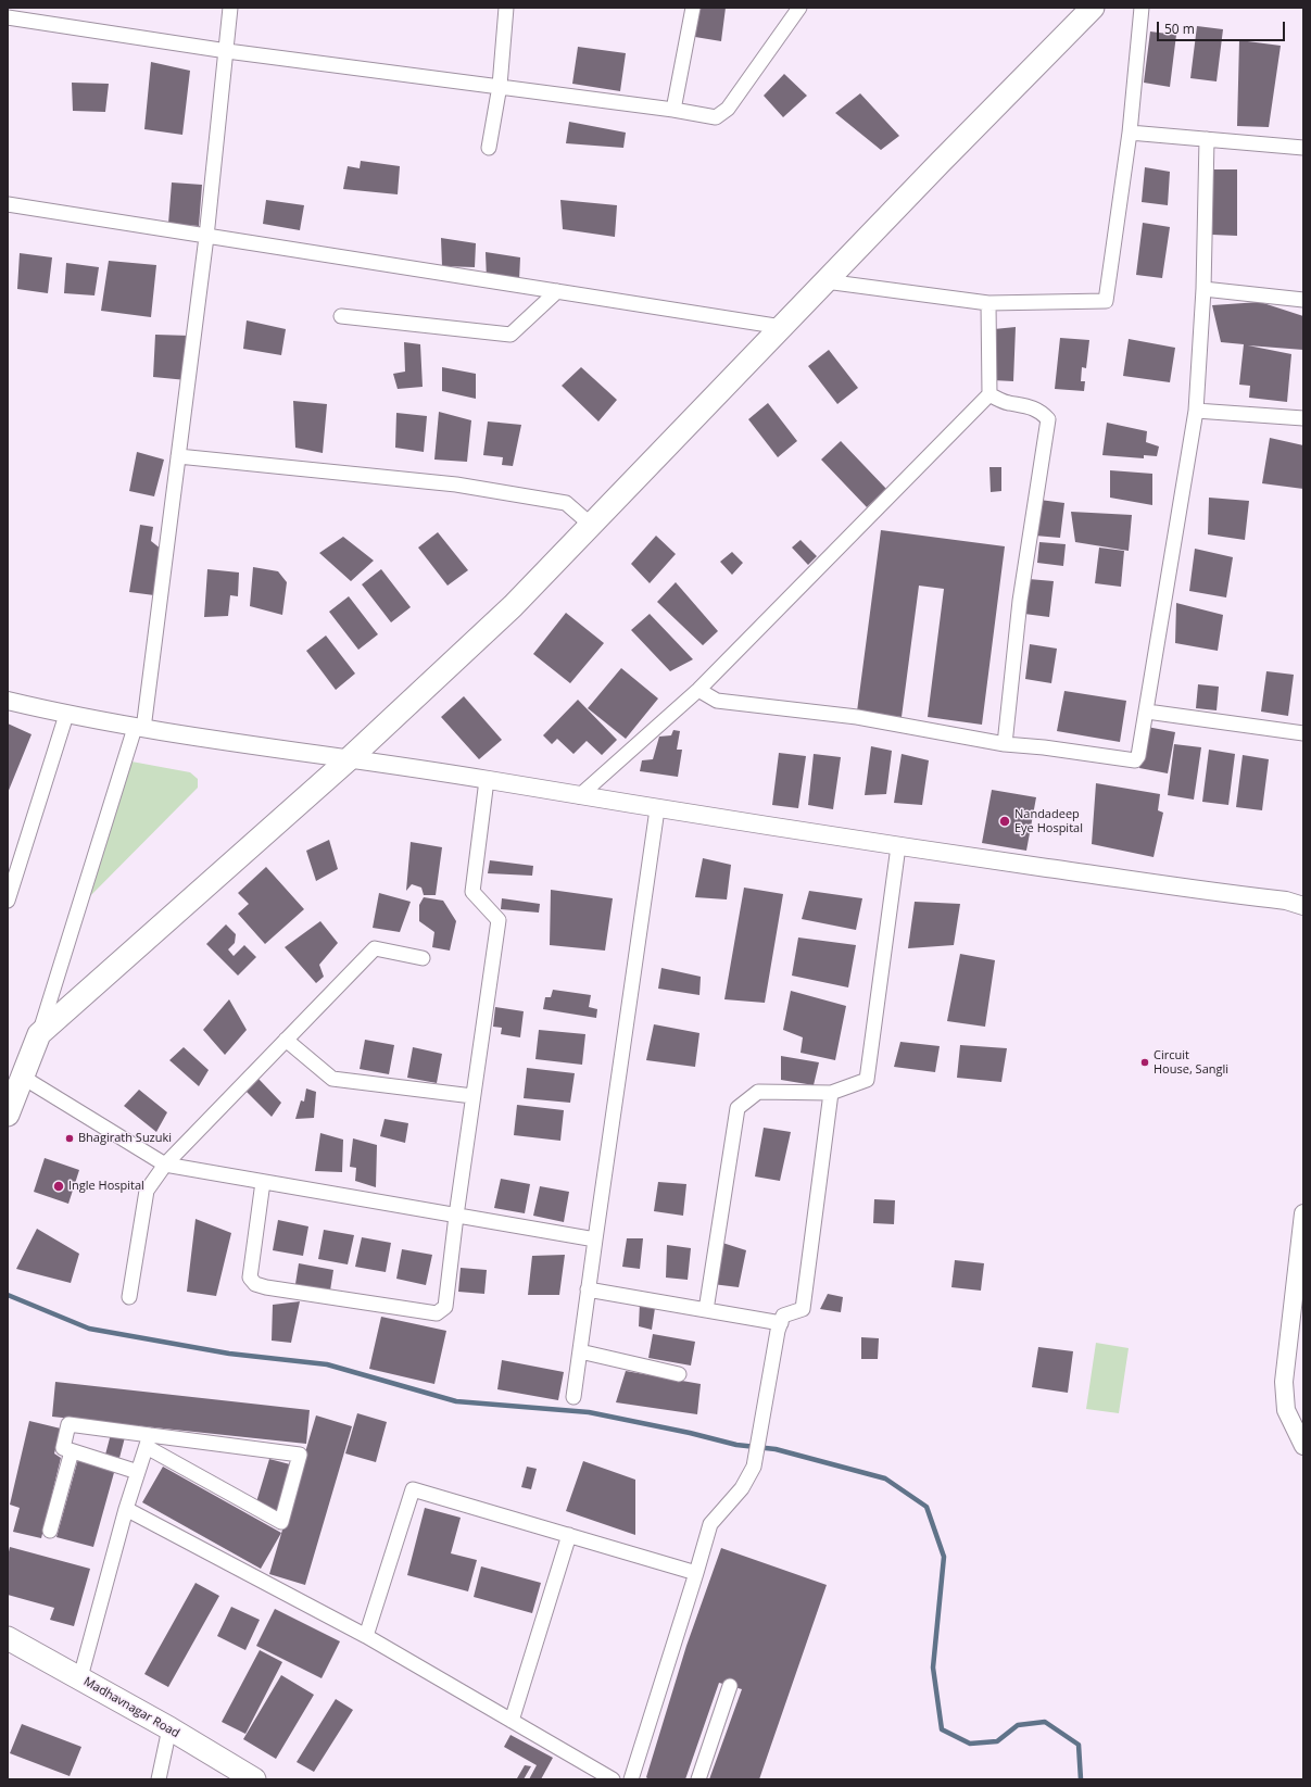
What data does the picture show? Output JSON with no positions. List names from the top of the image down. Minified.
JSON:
{"streets":{"main road":["Madhavnagar Road"]},"places":["Nandadeep Eye Hospital","Circuit House, Sangli","Bhagirath Suzuki","Ingle Hospital"],"scale_bar":"50 m"}
